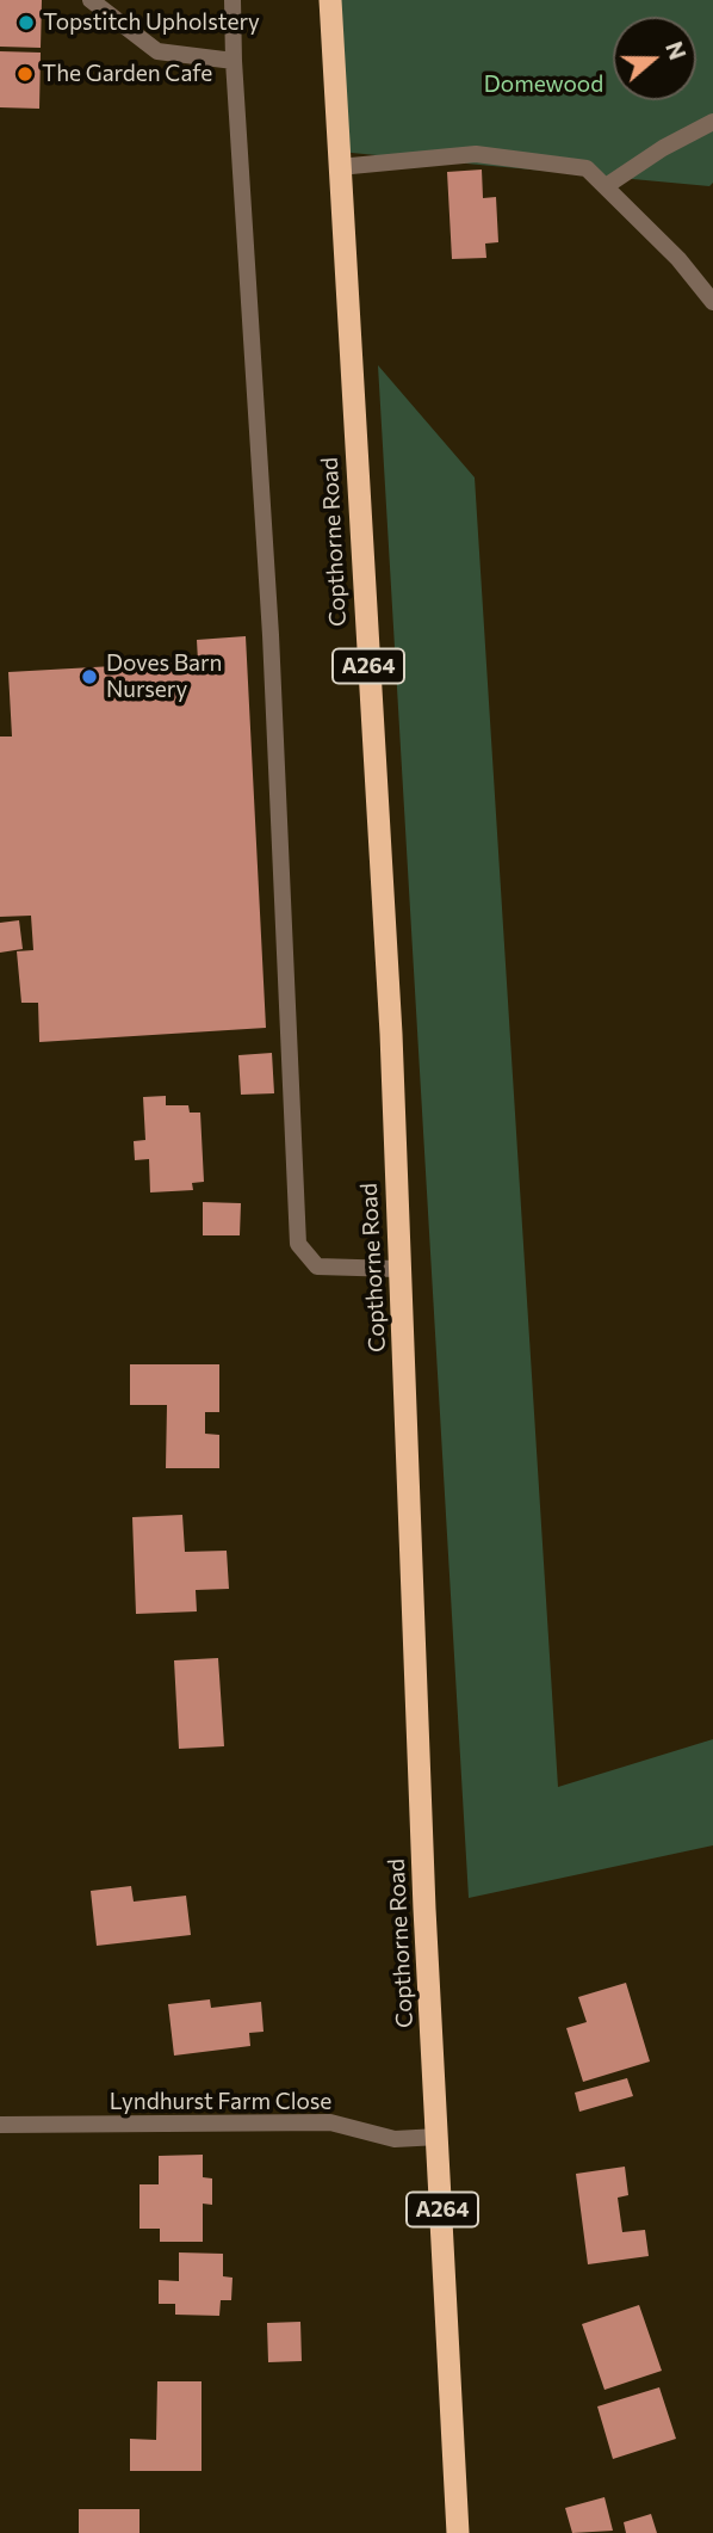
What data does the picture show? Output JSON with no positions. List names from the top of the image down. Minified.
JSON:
{"streets":{"highway":["Copthorne Road","A264"],"street":["Lyndhurst Farm Close"]},"crossings":[["Copthorne Road","Lyndhurst Farm Close"]],"parks":["Domewood"],"places":["Topstitch Upholstery","The Garden Cafe","Doves Barn Nursery"],"north":"right"}
